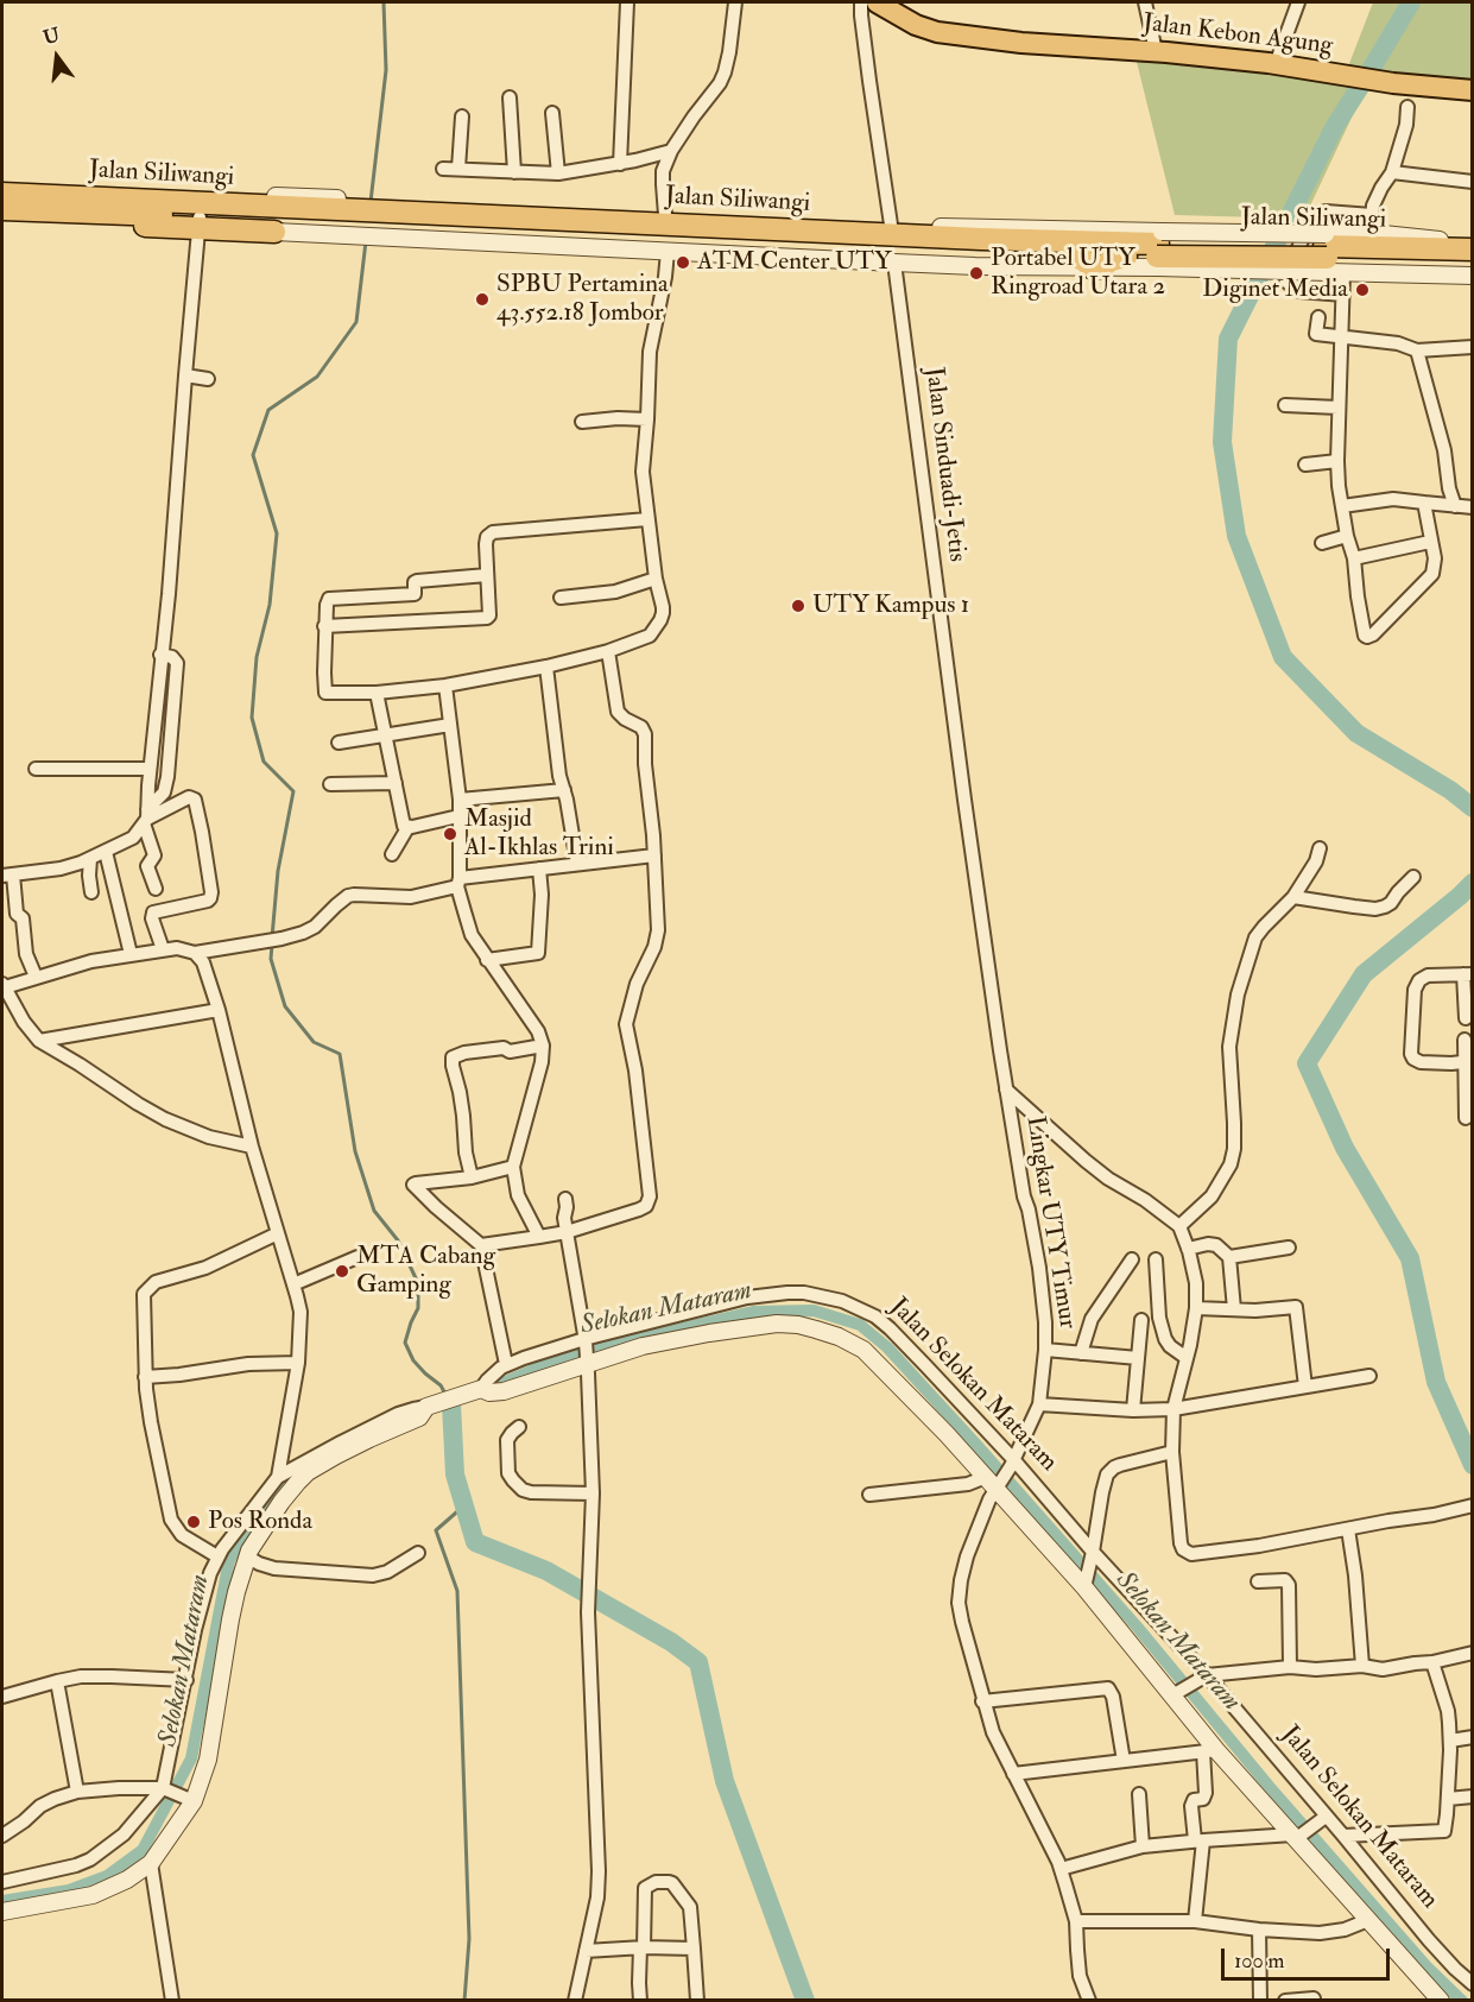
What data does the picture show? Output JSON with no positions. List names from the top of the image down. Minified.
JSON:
{"streets":{"highway":["Jalan Siliwangi"],"main road":["Jalan Kebon Agung"],"street":["Jalan Sinduadi-Jetis","Lingkar UTY Timur","Jalan Selokan Mataram"]},"crossings":[["Jalan Sinduadi-Jetis","Lingkar UTY Timur"],["Lingkar UTY Timur","Jalan Selokan Mataram"]],"water":["Selokan Mataram"],"places":["ATM Center UTY","Portabel UTY Ringroad Utara 2","Diginet Media","SPBU Pertamina 43.552.18 Jombor","UTY Kampus 1","Masjid Al-Ikhlas Trini","MTA Cabang Gamping","Pos Ronda"],"scale_bar":"100 m","north":"top"}
